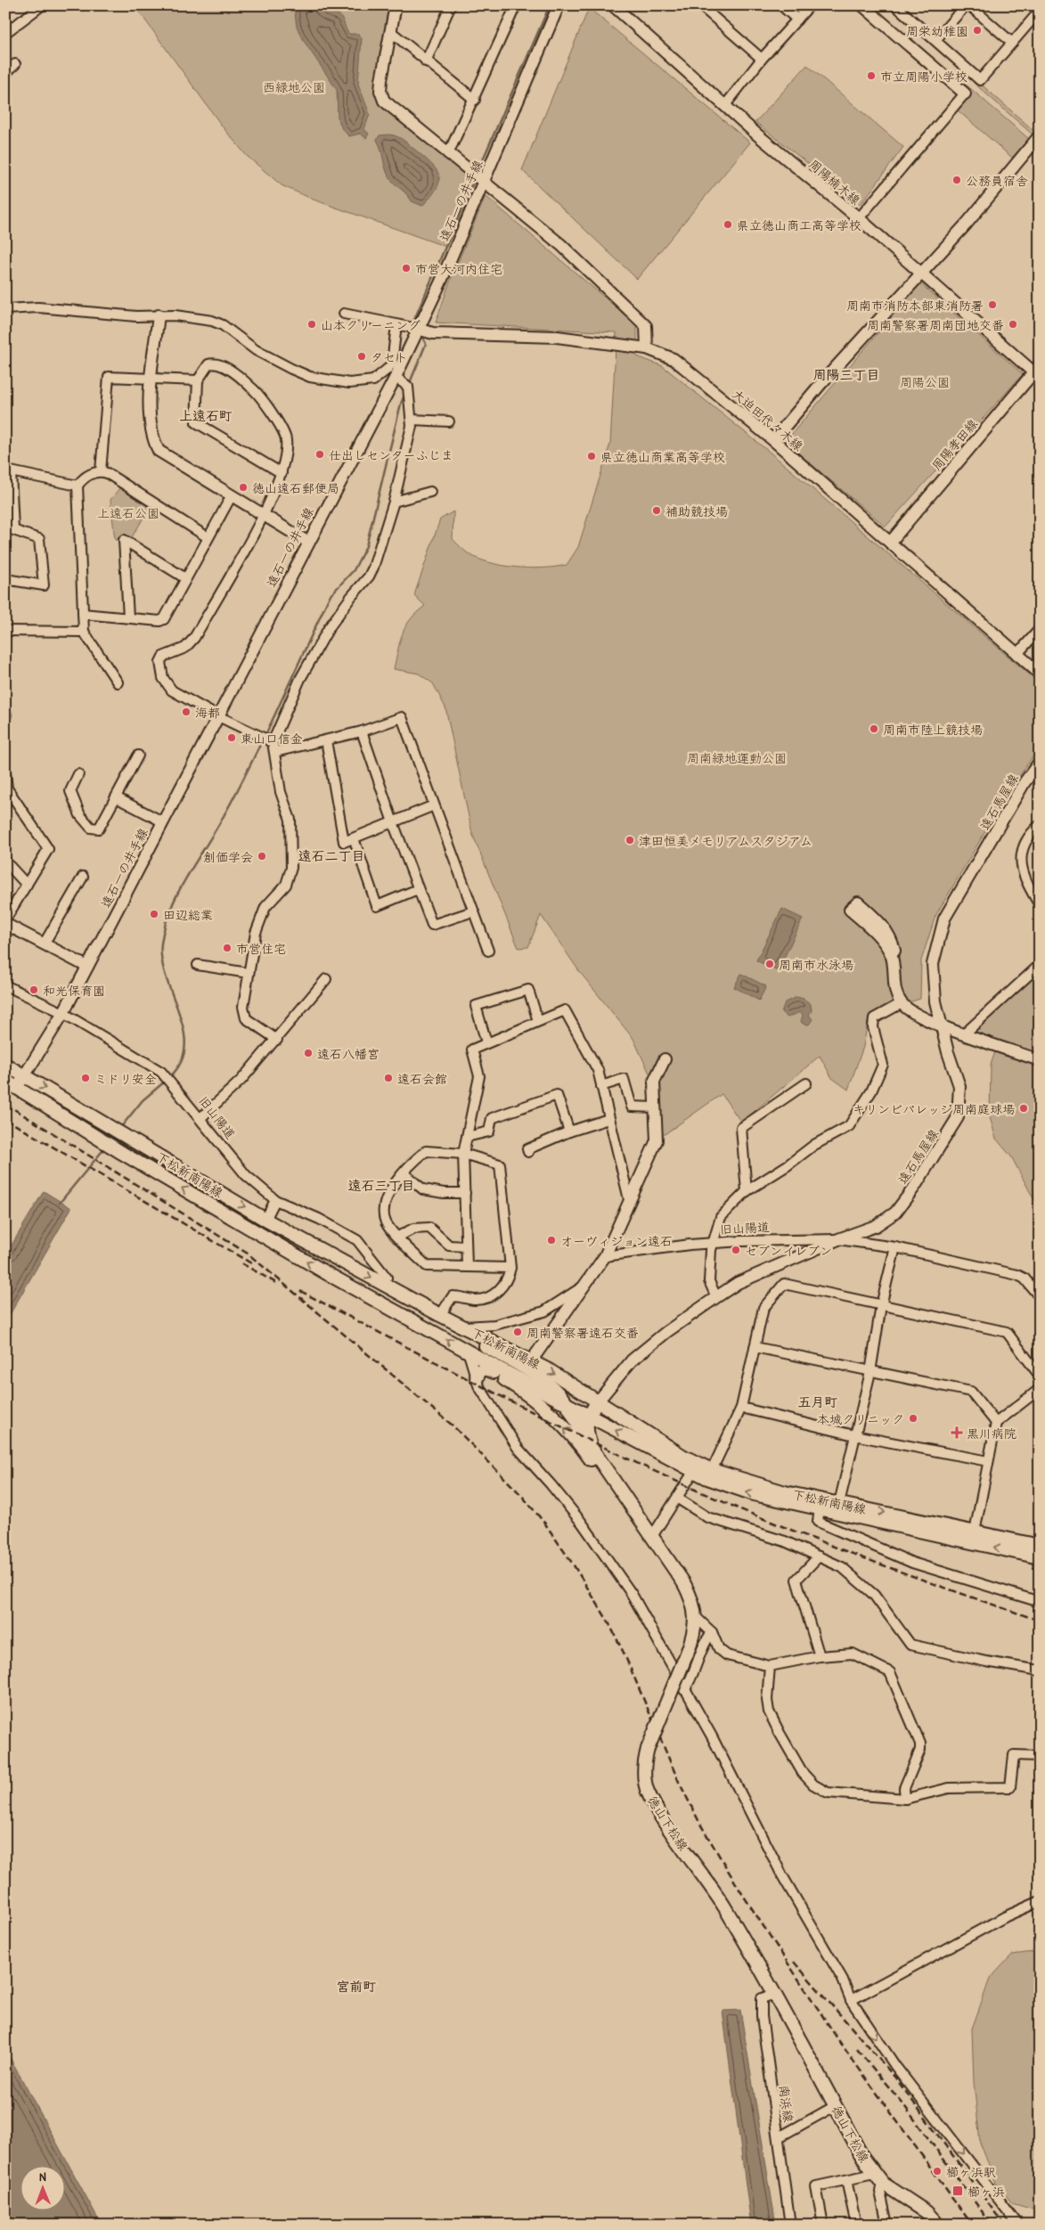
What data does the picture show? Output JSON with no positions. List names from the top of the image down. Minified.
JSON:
{"streets":{"main road":["下松新南陽線","徳山下松線"],"street":["周陽楠木線","遠石一の井手線","大迫田代々木線","周陽孝田線","遠石馬屋線","旧山陽道","南浜線"]},"crossings":[["周陽楠木線","周陽孝田線"],["遠石一の井手線","大迫田代々木線"],["遠石一の井手線","旧山陽道"],["遠石一の井手線","下松新南陽線"],["大迫田代々木線","周陽孝田線"],["遠石馬屋線","旧山陽道"],["遠石馬屋線","下松新南陽線"],["旧山陽道","下松新南陽線"],["下松新南陽線","徳山下松線"],["徳山下松線","南浜線"]],"districts":["周陽三丁目","上遠石町","遠石二丁目","遠石三丁目","五月町","宮前町"],"parks":["西緑地公園","周陽公園","上遠石公園","周南緑地運動公園"],"places":{"other":["周栄幼稚園","市立周陽小学校","公務員宿舎","県立徳山商工高等学校","市営大河内住宅","周南市消防本部東消防署","山本クリーニング","周南警察署周南団地交番","タセト","仕出しセンターふじま","県立徳山商業高等学校","徳山遠石郵便局","補助競技場","海都","周南市陸上競技場","東山口信金","津田恒美メモリアムスタジアム","創価学会","田辺総業","市営住宅","周南市水泳場","和光保育園","遠石八幡宮","ミドリ安全","遠石会館","キリンビバレッジ周南庭球場","オーヴィジョン遠石","セブンイレブン","周南警察署遠石交番","本城クリニック","櫛ヶ浜駅"],"health":["黒川病院"],"transit":["櫛ヶ浜"]},"north":"top"}
